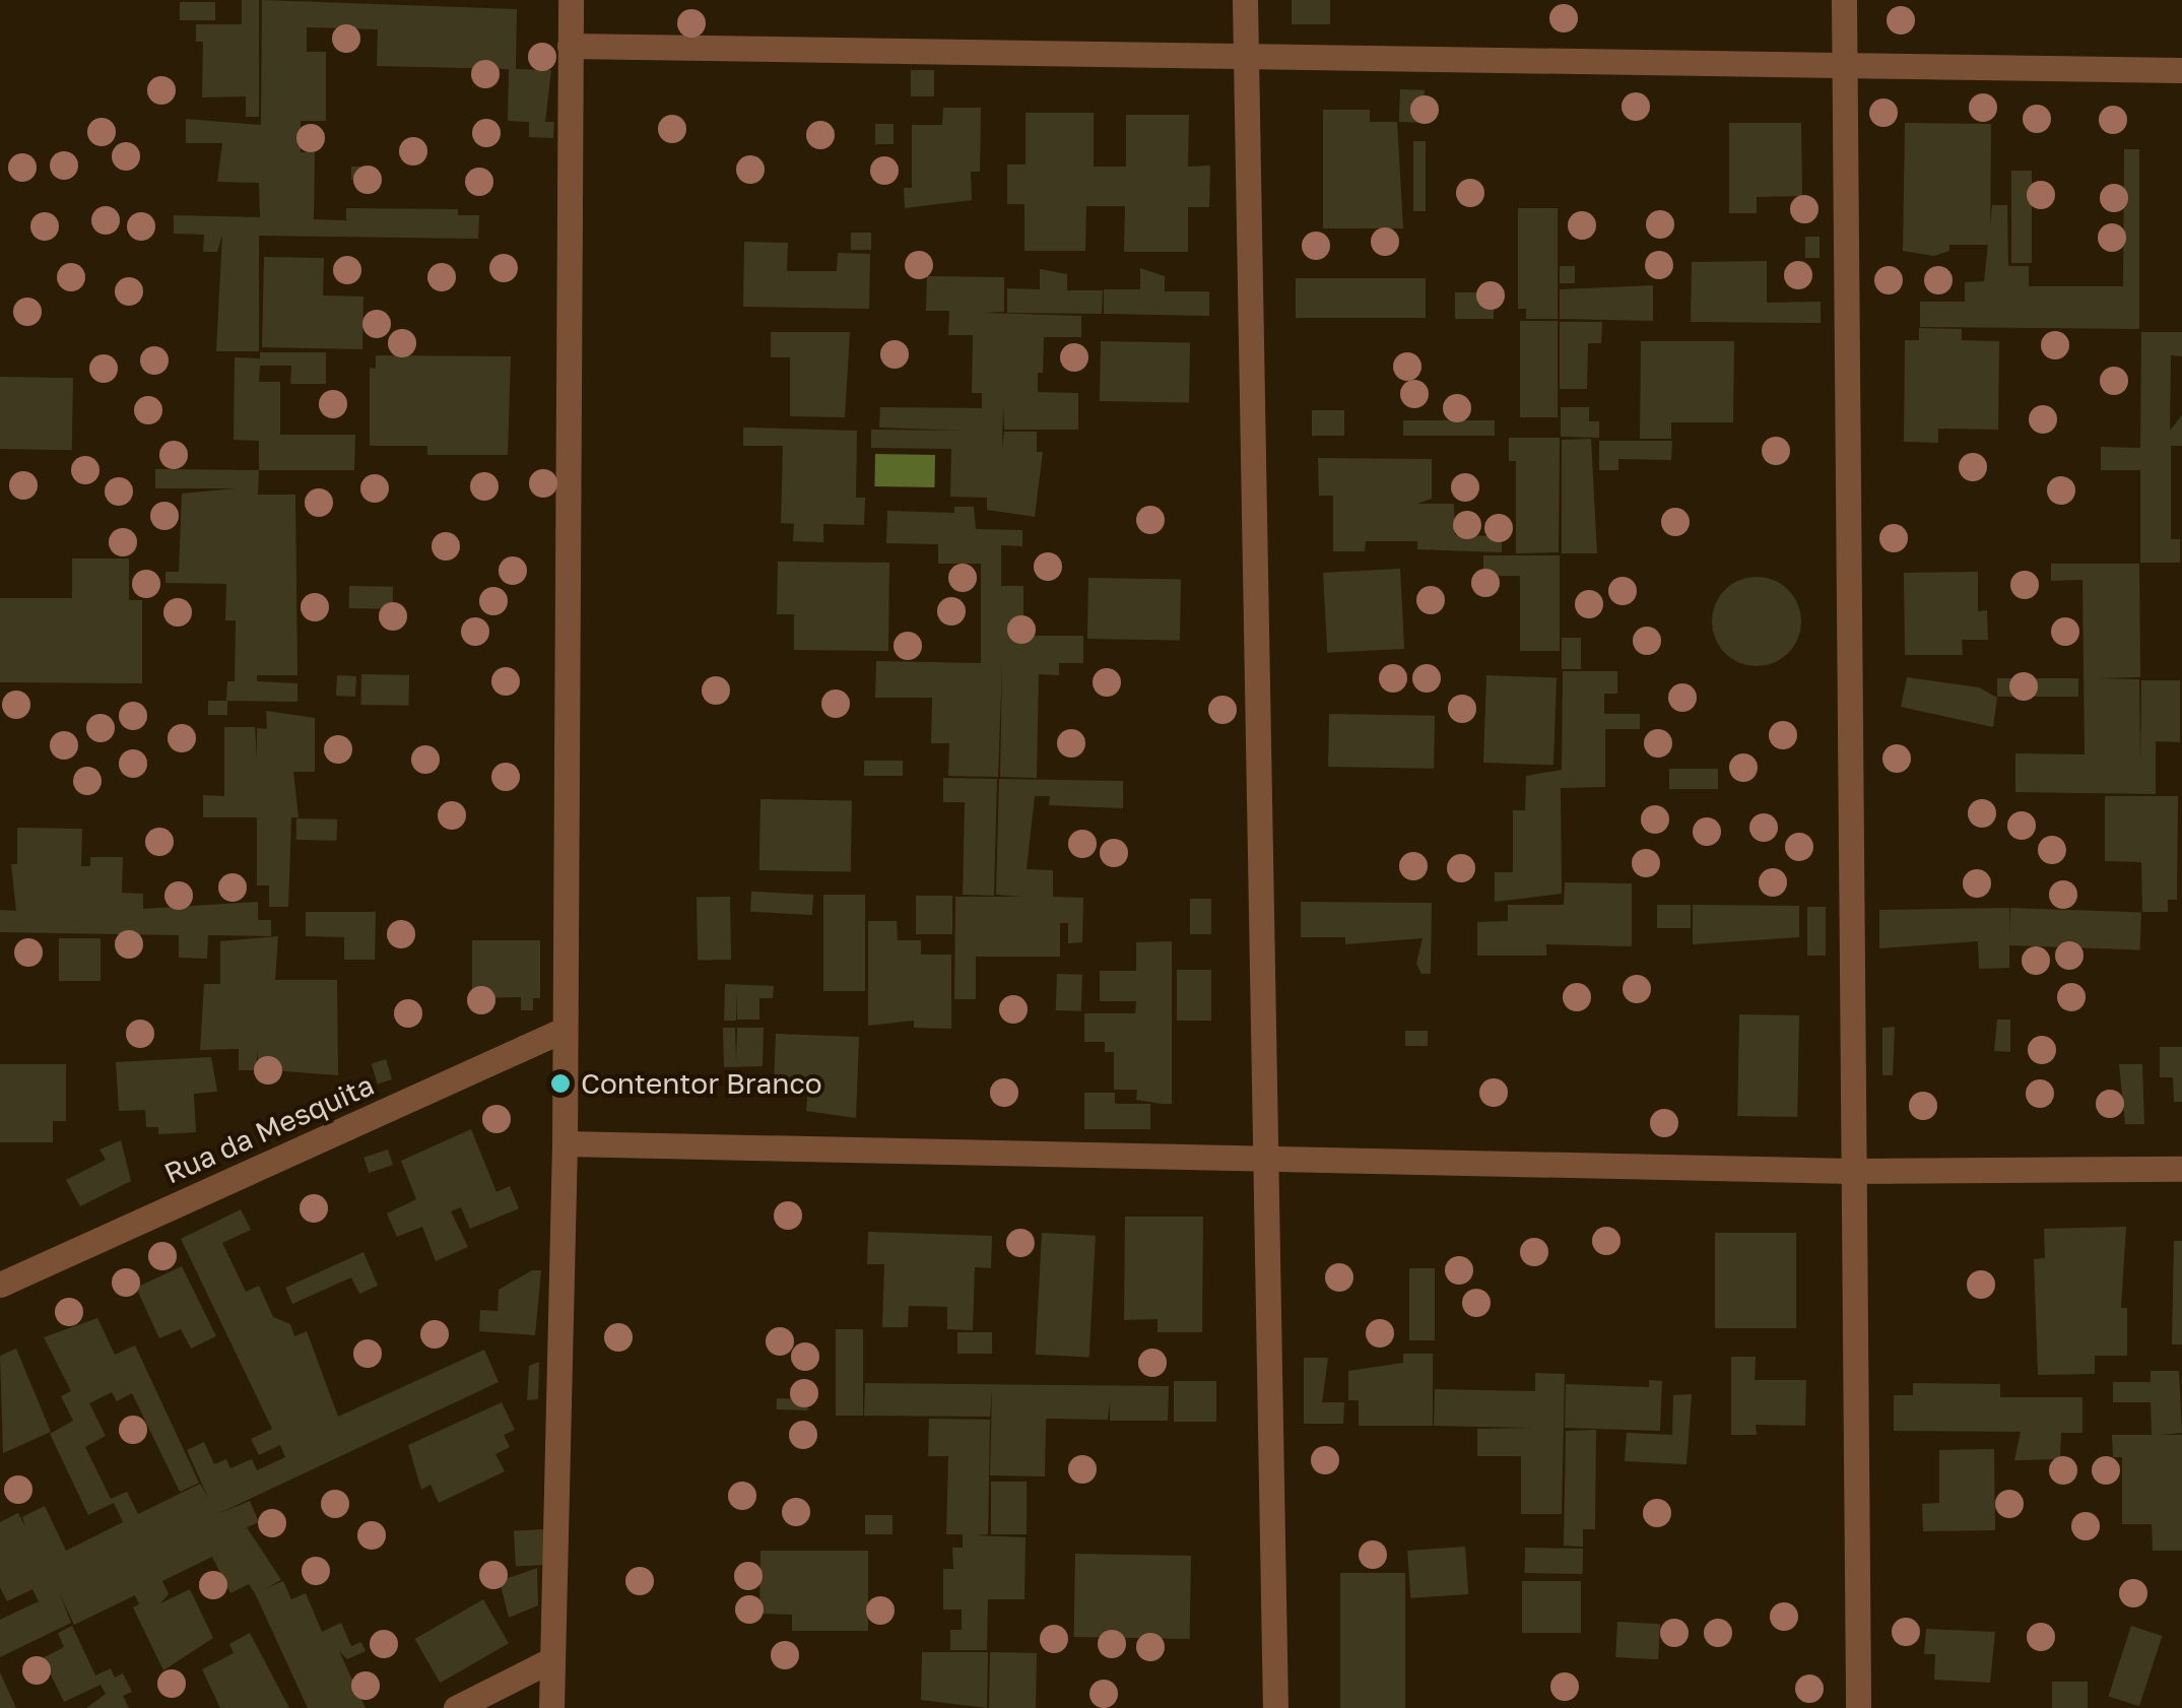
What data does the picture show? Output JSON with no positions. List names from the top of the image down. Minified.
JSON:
{"streets":{"street":["Rua da Mesquita"]},"places":["Contentor Branco"]}
